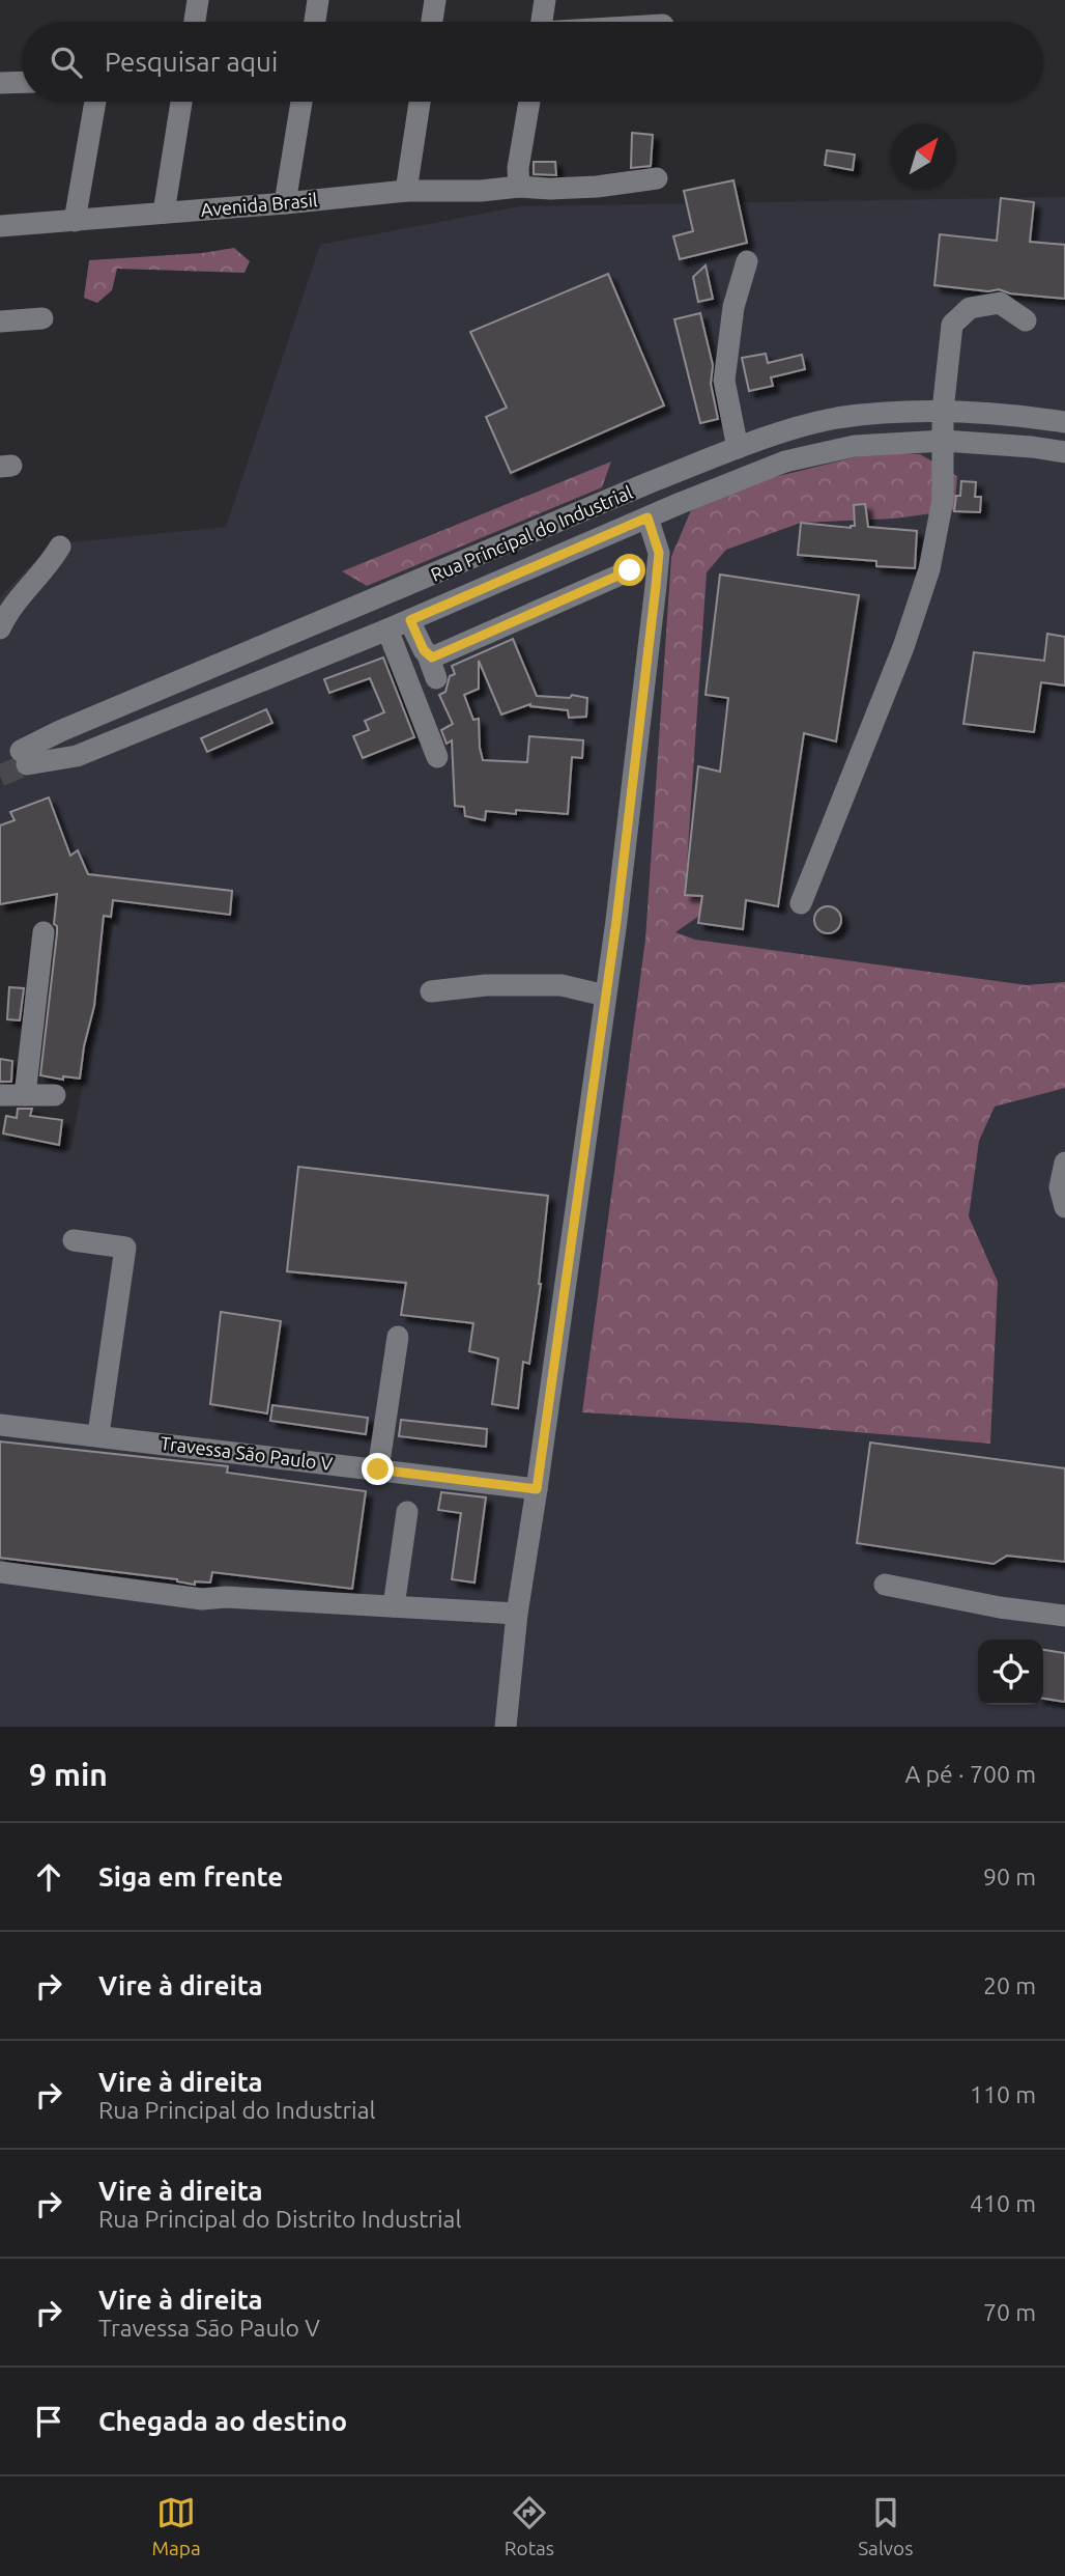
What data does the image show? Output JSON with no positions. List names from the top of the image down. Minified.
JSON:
{"streets":{"street":["Avenida Brasil","Rua Principal do Industrial","Travessa São Paulo V"]},"north":"top right","page":{"search":"Pesquisar aqui","heading":["9 min","A pé · 700 m"],"list":[["Siga em frente","90 m"],["Vire à direita","20 m"],["Vire à direita","Rua Principal do Industrial","110 m"],["Vire à direita","Rua Principal do Distrito Industrial","410 m"],["Vire à direita","Travessa São Paulo V","70 m"],"Chegada ao destino"],"nav":["Mapa","Rotas","Salvos"]}}
